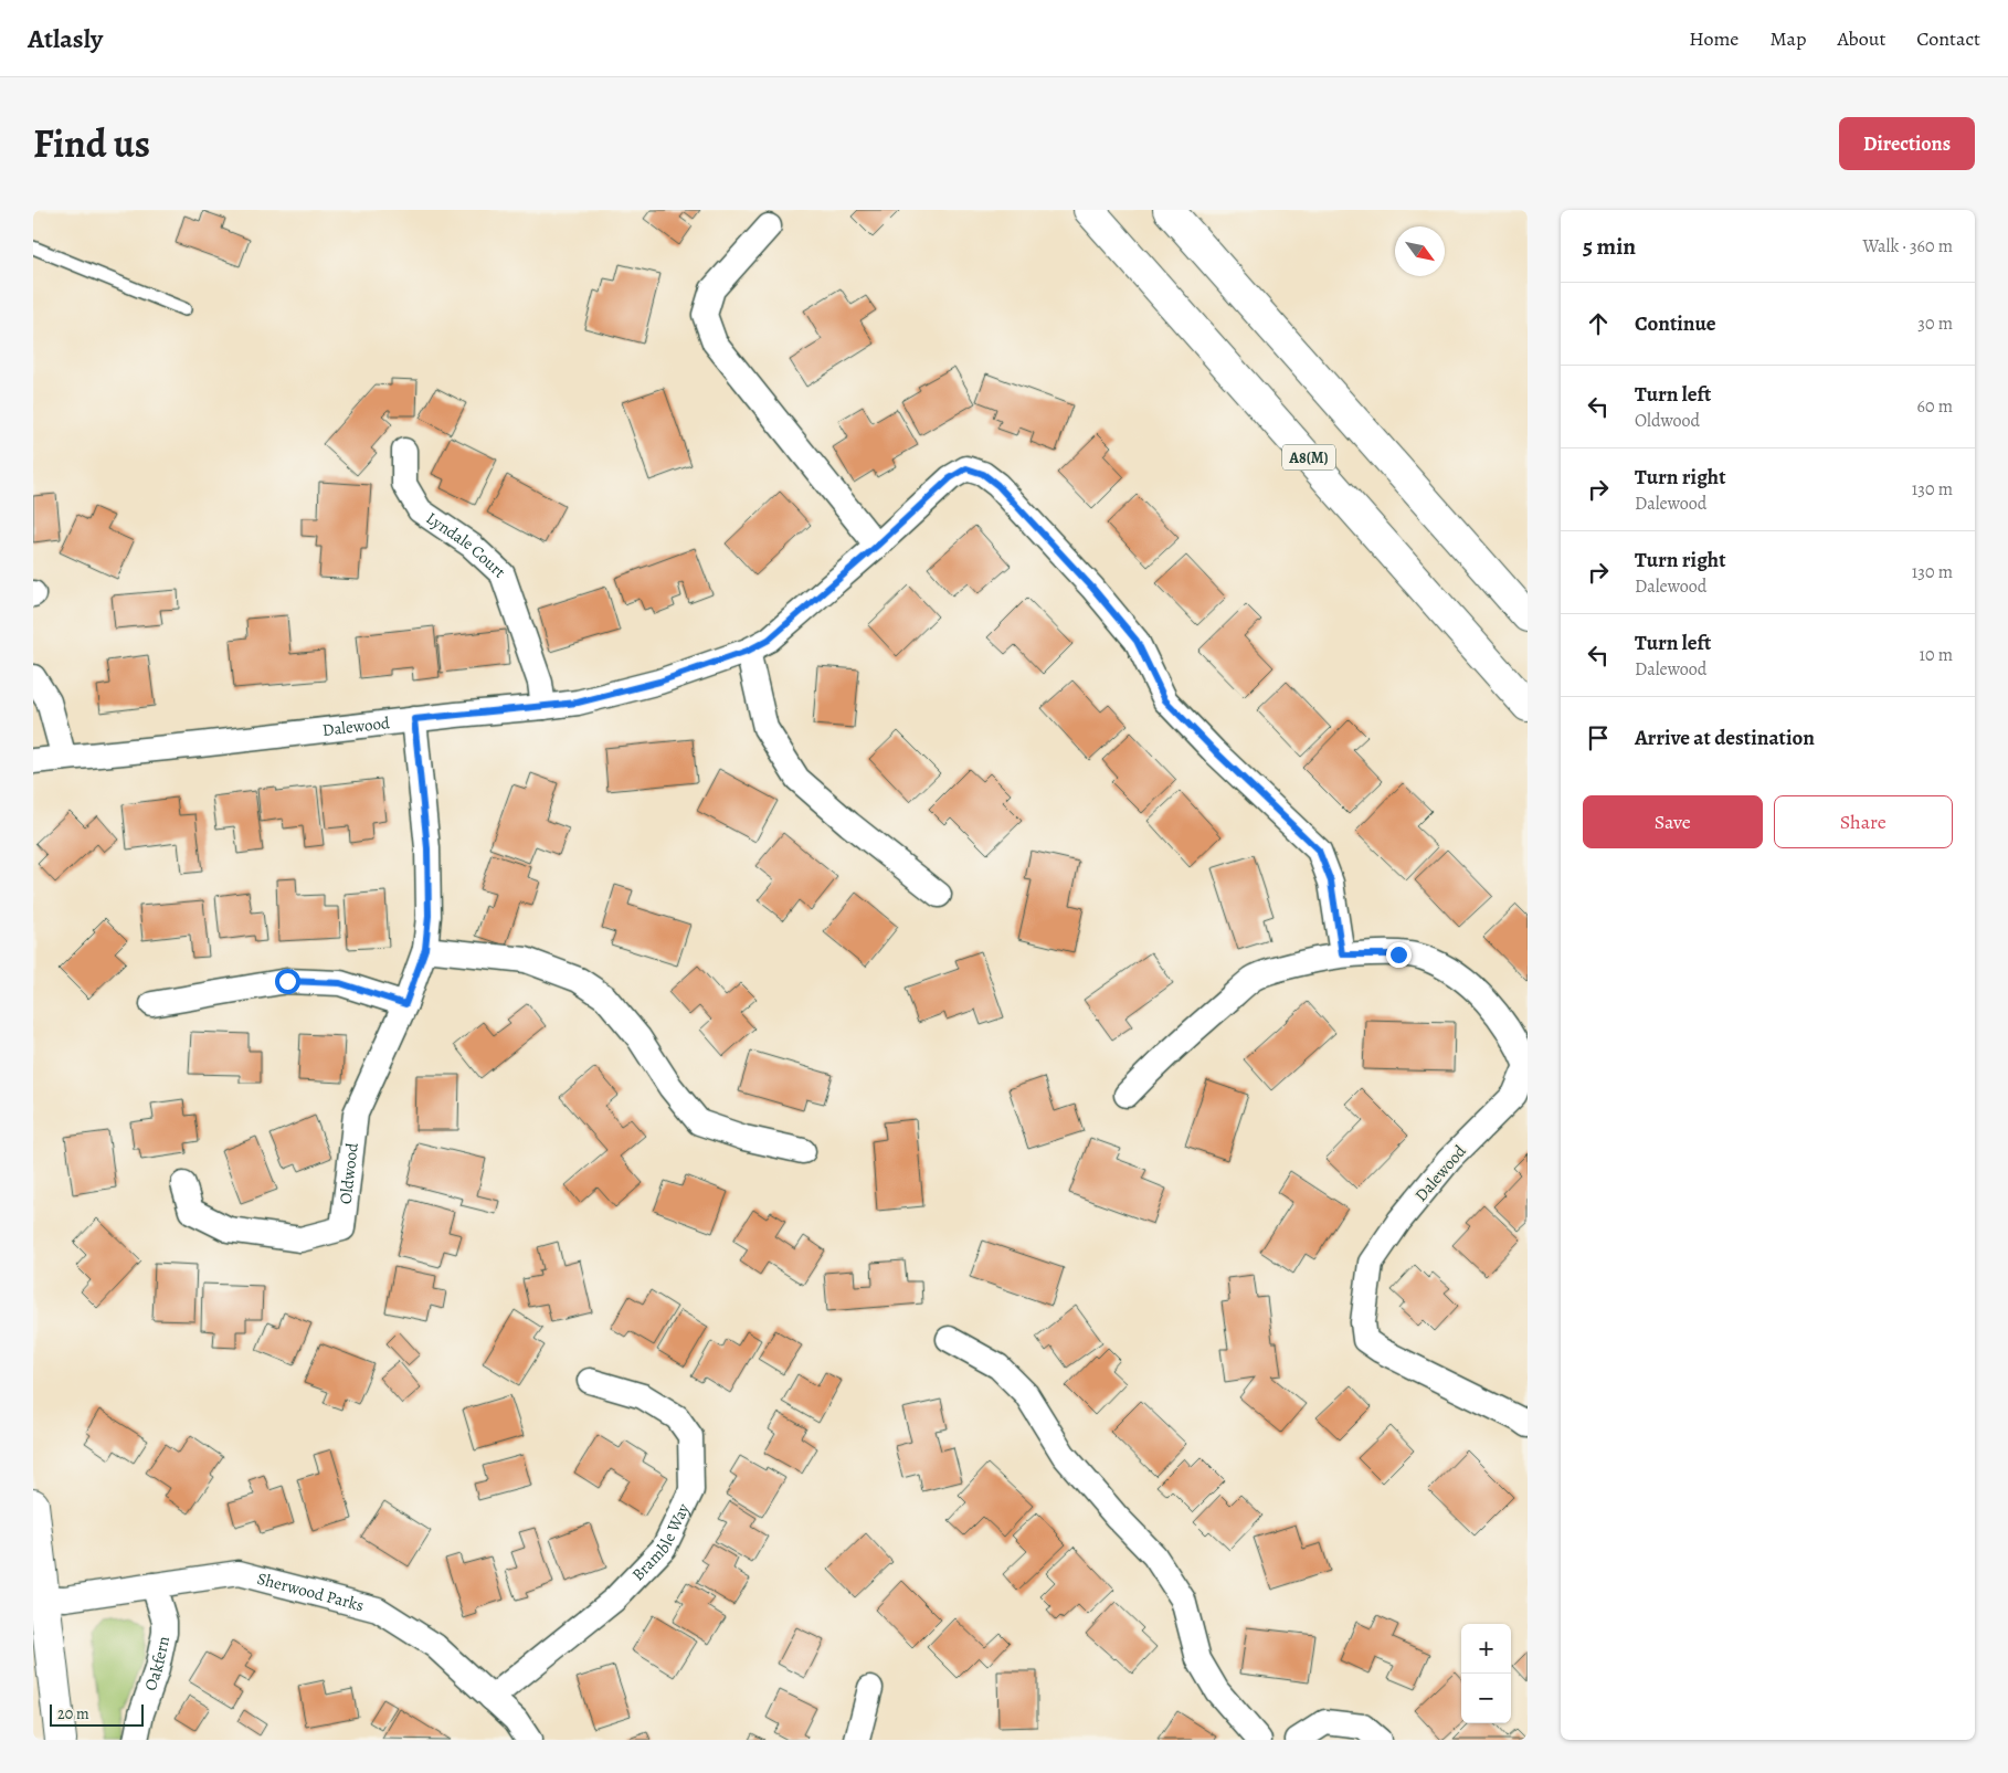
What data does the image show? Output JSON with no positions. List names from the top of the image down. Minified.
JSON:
{"streets":{"main road":["A8(M)"],"street":["Lyndale Court","Dalewood","Oldwood","Bramble Way","Sherwood Parks","Oakfern"]},"crossings":[["Lyndale Court","Dalewood"],["Dalewood","Oldwood"],["Bramble Way","Sherwood Parks"],["Sherwood Parks","Oakfern"]],"scale_bar":"20 m","north":"bottom right","page":{"header":"Atlasly","nav":["Home","Map","About","Contact"],"title":"Find us","buttons":["Directions",["Save","Share"]],"heading":["5 min","Walk · 360 m"],"list":[["Continue","30 m"],["Turn left","Oldwood","60 m"],["Turn right","Dalewood","130 m"],["Turn right","Dalewood","130 m"],["Turn left","Dalewood","10 m"],"Arrive at destination"],"map_buttons":["+","−"],"scale":"20 m"}}
